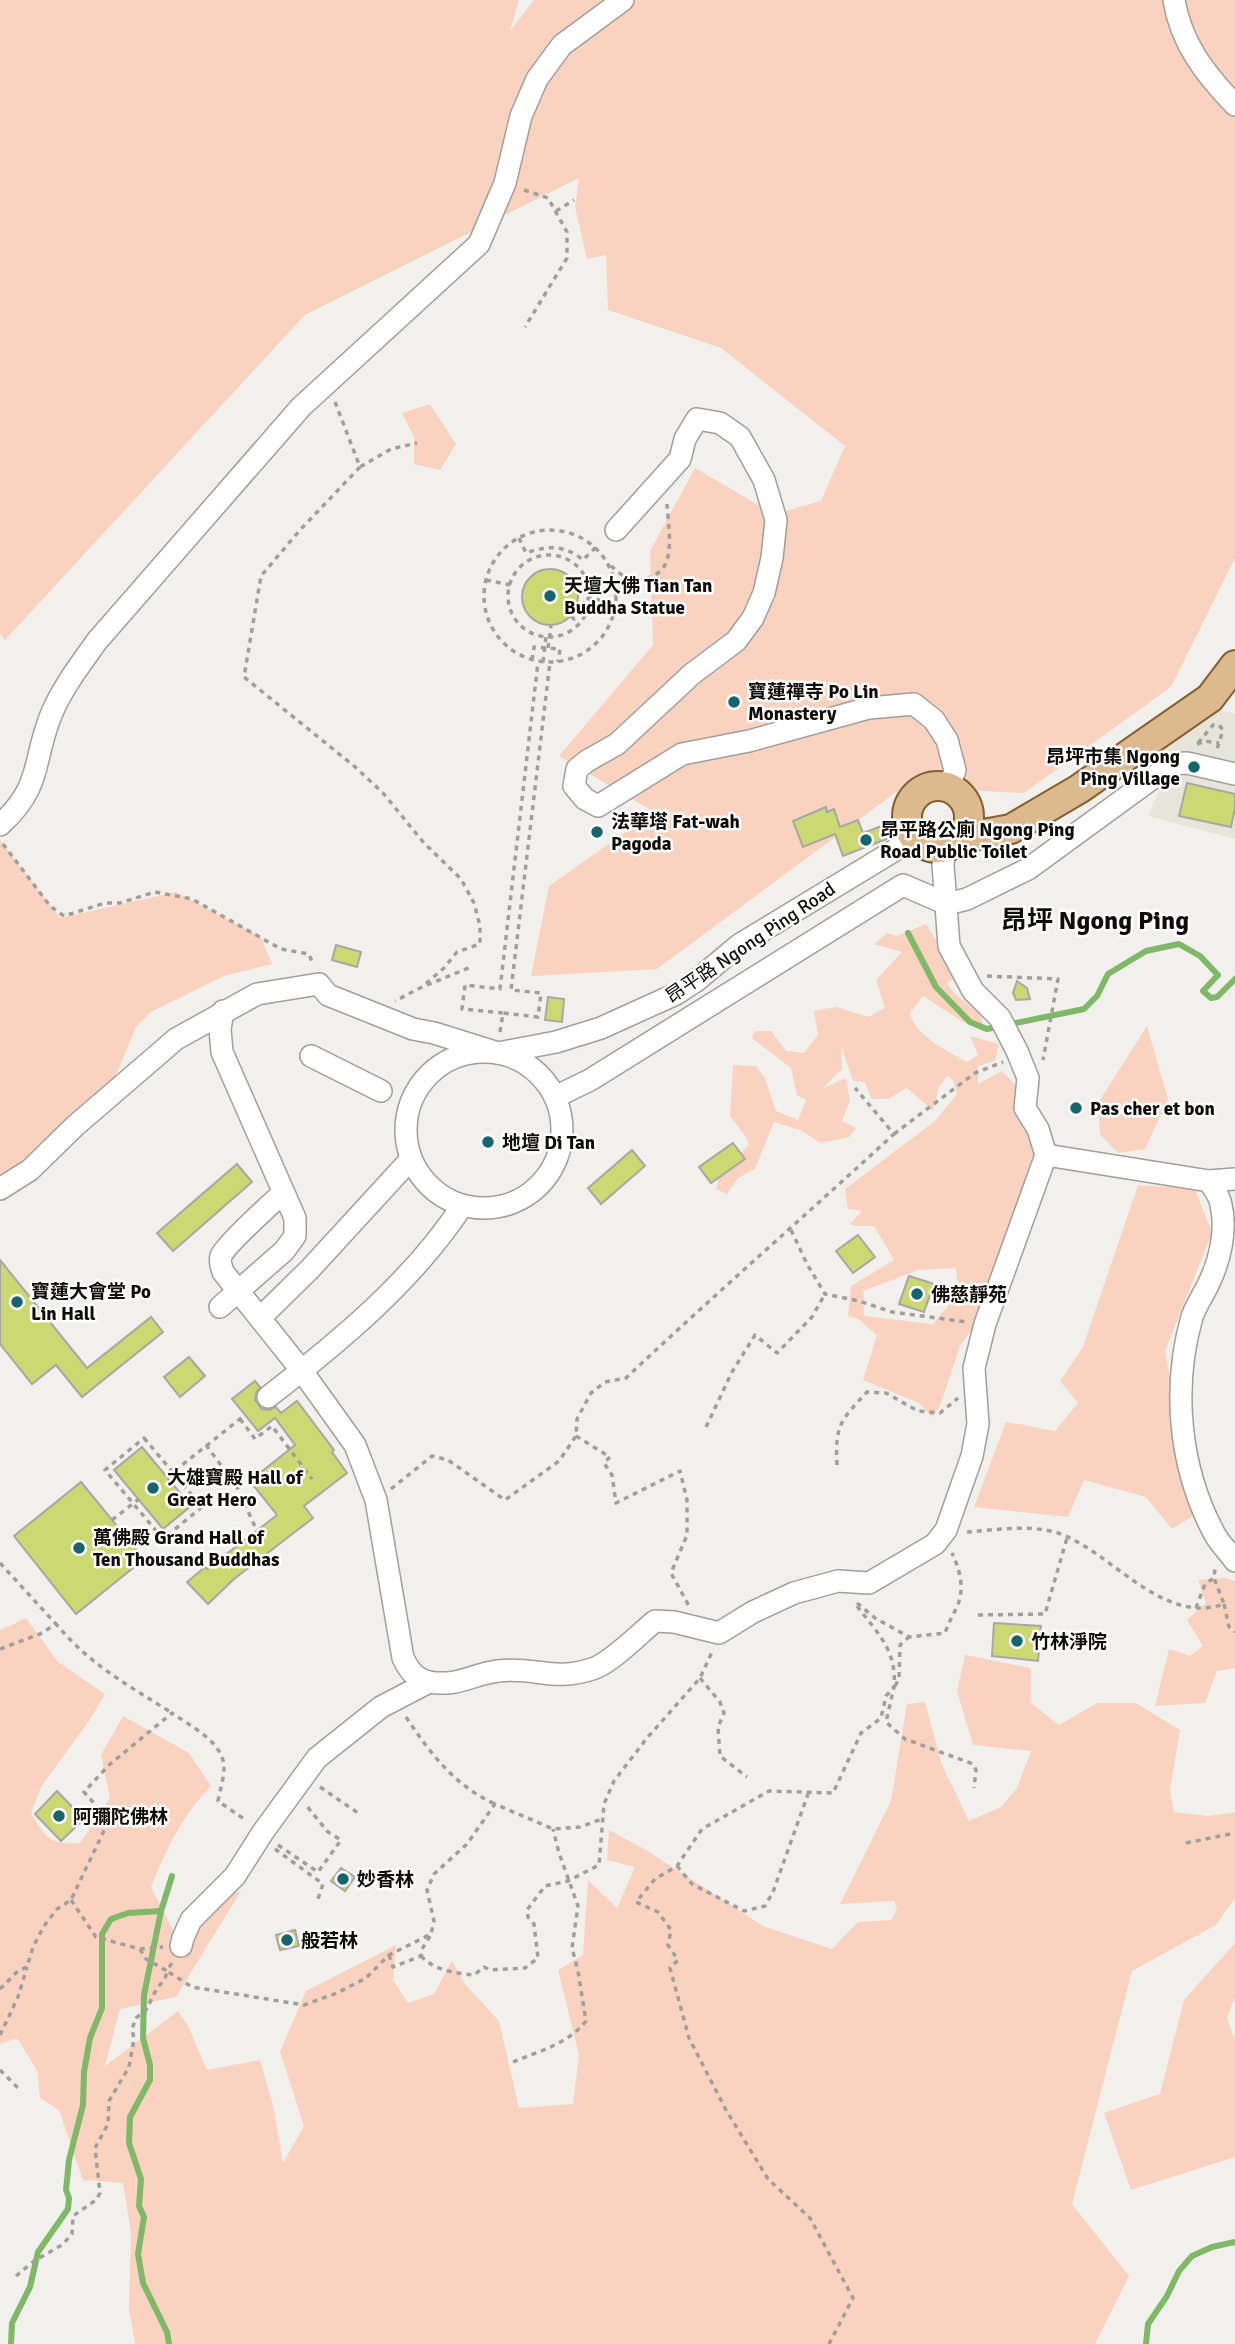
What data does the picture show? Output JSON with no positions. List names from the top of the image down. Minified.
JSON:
{"streets":{"street":["昂平路 Ngong Ping Road"]},"districts":["昂坪 Ngong Ping"],"places":["天壇大佛 Tian Tan Buddha Statue","寶蓮禪寺 Po Lin Monastery","昂坪市集 Ngong Ping Village","法華塔 Fat-wah Pagoda","昂平路公廁 Ngong Ping Road Public Toilet","Pas cher et bon","地壇 Di Tan","佛慈靜苑","寶蓮大會堂 Po Lin Hall","大雄寶殿 Hall of Great Hero","萬佛殿 Grand Hall of Ten Thousand Buddhas","竹林淨院","阿彌陀佛林","妙香林","般若林"]}
